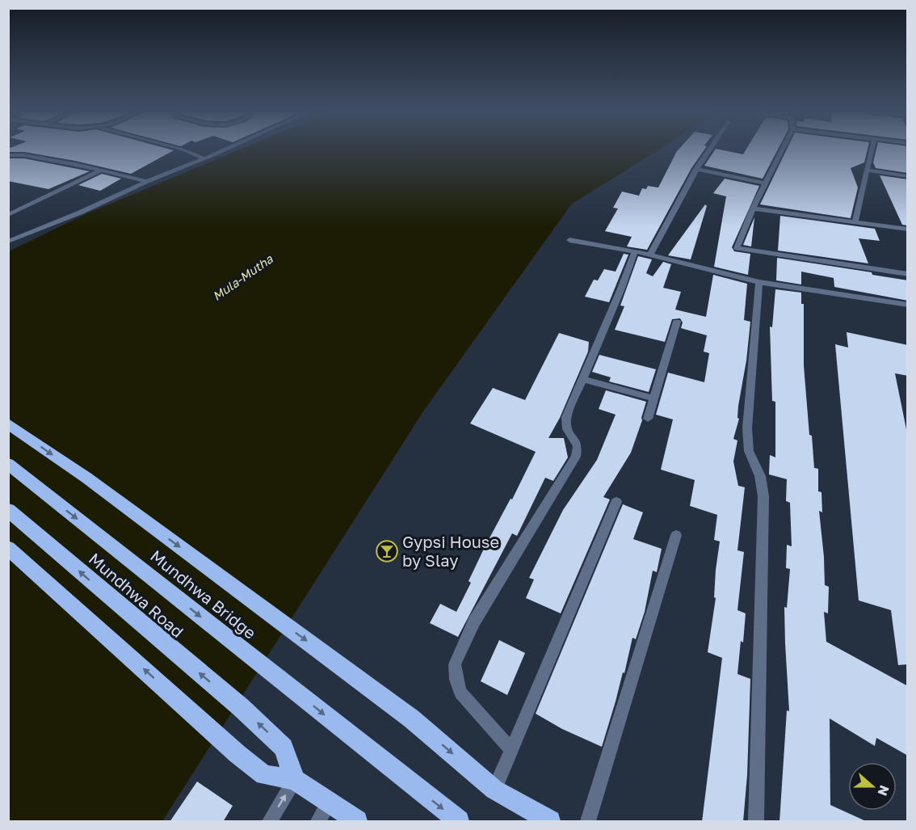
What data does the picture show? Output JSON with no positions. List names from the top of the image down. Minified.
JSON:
{"streets":{"highway":["Mundhwa Bridge","Mundhwa Road"]},"water":["Mula-Mutha"],"places":{"bar":["Gypsi House by Slay"]},"north":"right"}
